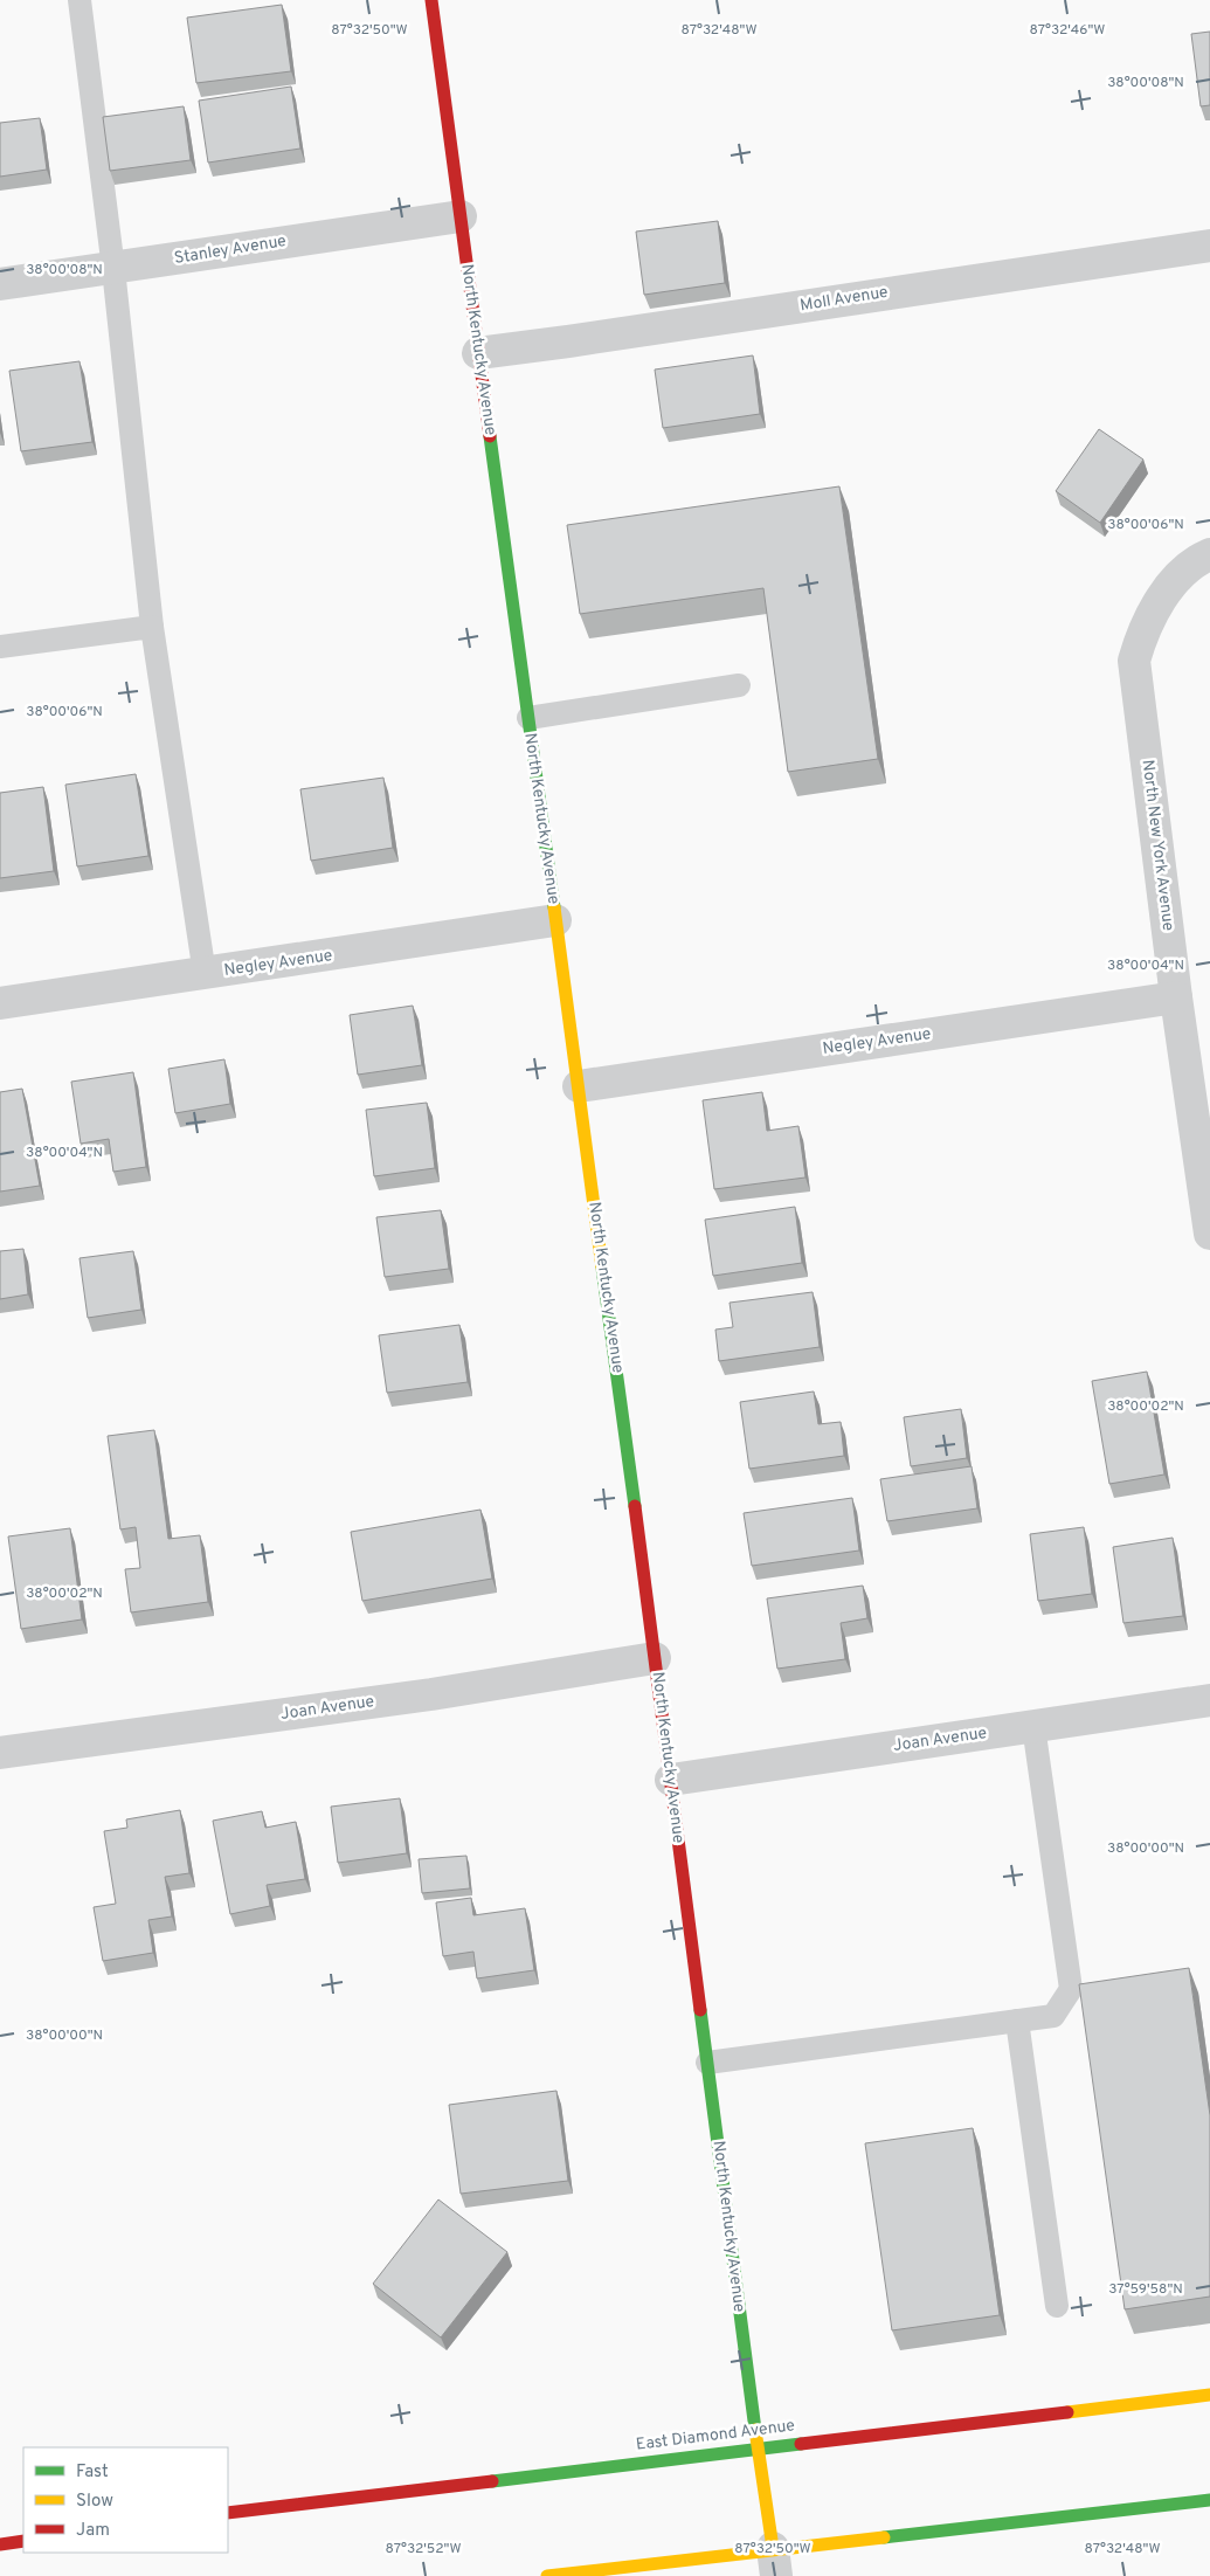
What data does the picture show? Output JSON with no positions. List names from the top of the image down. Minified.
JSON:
{"streets":{"street":["Stanley Avenue","Moll Avenue","North Kentucky Avenue","North New York Avenue","Negley Avenue","Joan Avenue","East Diamond Avenue"]},"crossings":[["Stanley Avenue","North Kentucky Avenue"],["Moll Avenue","North Kentucky Avenue"],["North Kentucky Avenue","Negley Avenue"],["North Kentucky Avenue","Joan Avenue"],["North Kentucky Avenue","East Diamond Avenue"],["North New York Avenue","Negley Avenue"]],"legend":["Fast","Slow","Jam"],"coordinates":["87°32'50\"W","87°32'48\"W","87°32'46\"W","38°00'08\"N","38°00'06\"N","38°00'04\"N","38°00'02\"N","38°00'00\"N","37°59'58\"N","87°32'52\"W"]}
